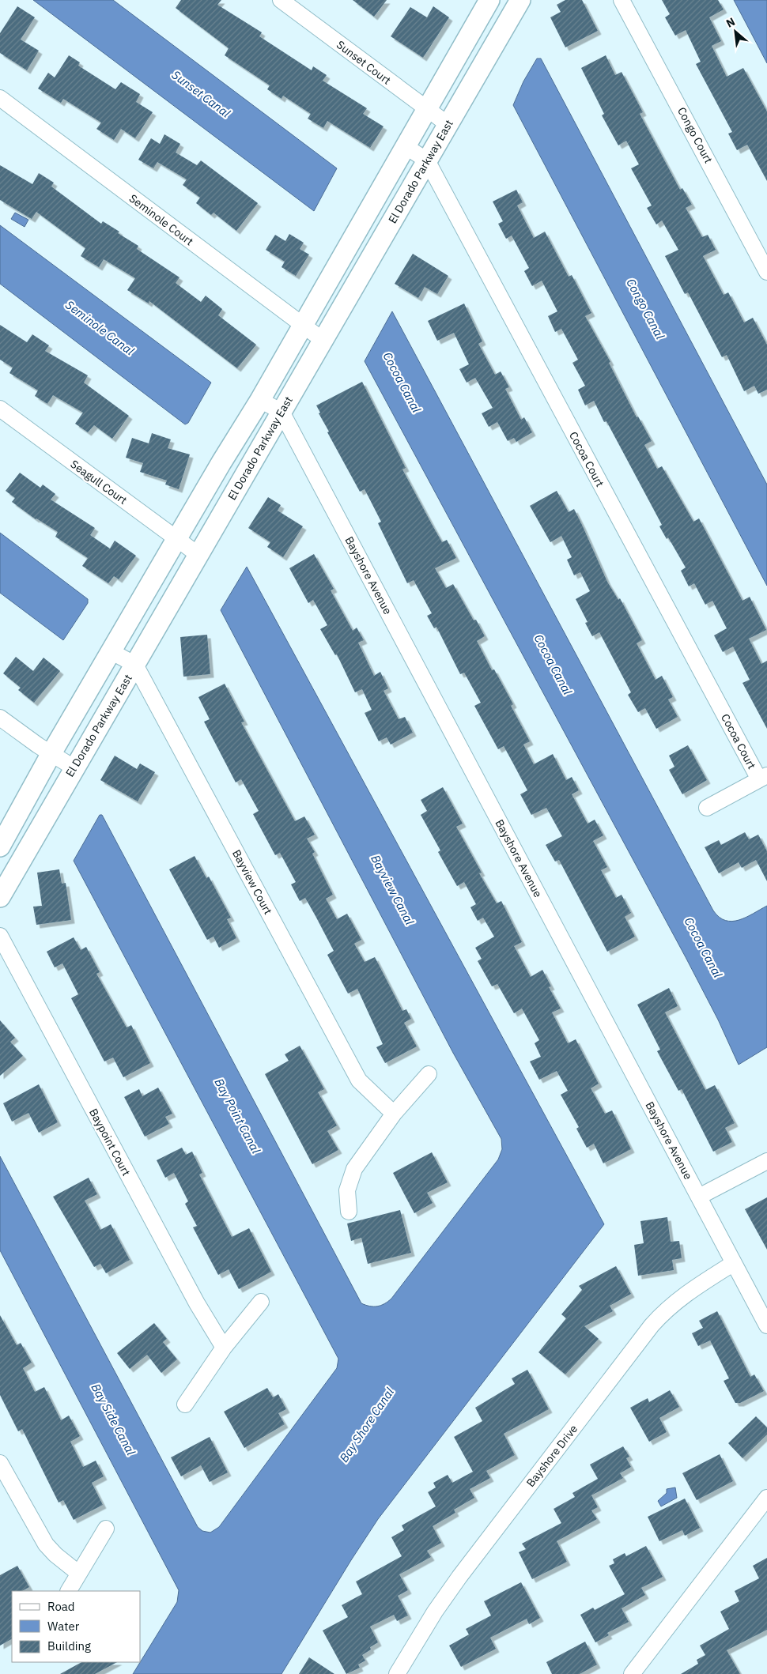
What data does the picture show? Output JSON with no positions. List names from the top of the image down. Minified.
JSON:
{"streets":{"street":["Sunset Court","Congo Court","El Dorado Parkway East","Seminole Court","Cocoa Court","Seagull Court","Bayshore Avenue","Bayview Court","Baypoint Court","Bayshore Drive"]},"crossings":[["Sunset Court","El Dorado Parkway East"],["El Dorado Parkway East","Seminole Court"],["El Dorado Parkway East","Cocoa Court"],["El Dorado Parkway East","Seagull Court"],["El Dorado Parkway East","Bayshore Avenue"],["El Dorado Parkway East","Bayview Court"],["Bayshore Avenue","Bayshore Drive"]],"water":["Sunset Canal","Congo Canal","Seminole Canal","Cocoa Canal","Bayview Canal","Bay Point Canal","Bay Side Canal","Bay Shore Canal"],"legend":["Road","Water","Building"],"north":"top left"}
